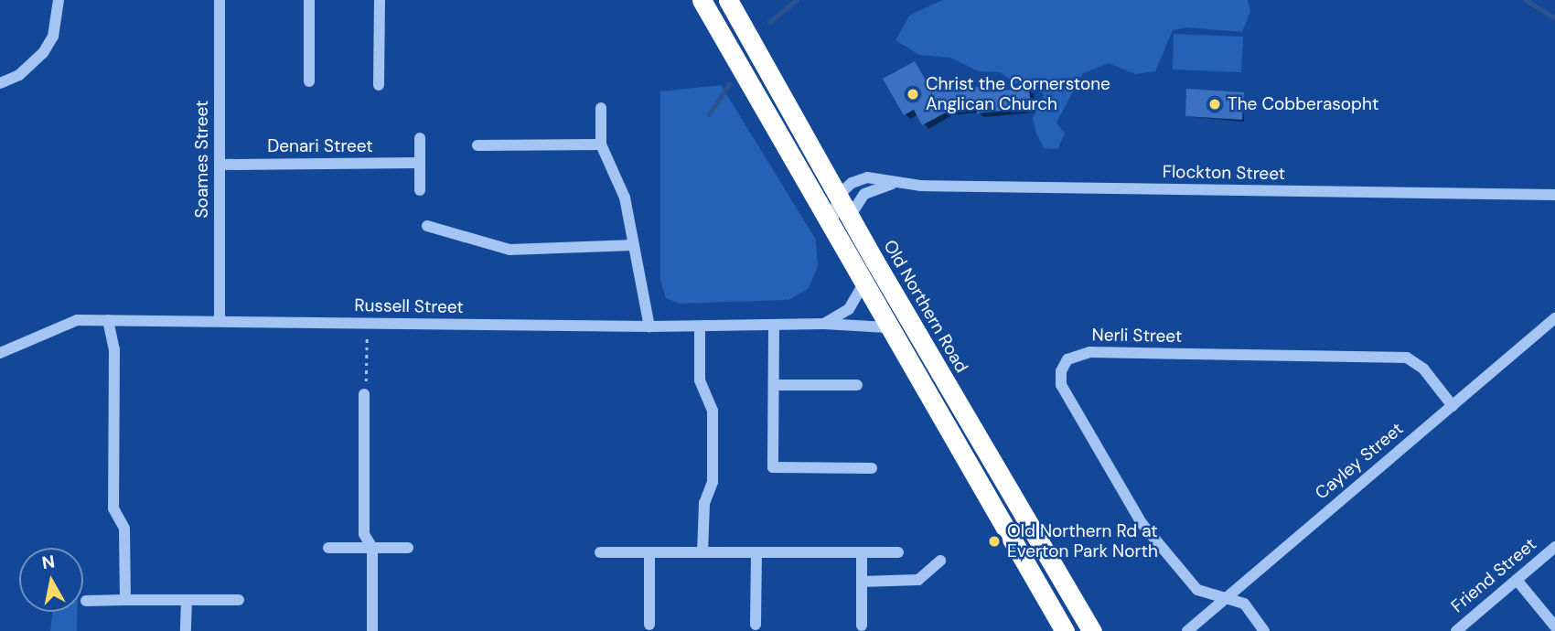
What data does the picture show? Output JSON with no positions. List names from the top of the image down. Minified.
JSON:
{"streets":{"highway":["Old Northern Road"],"street":["Denari Street","Soames Street","Flockton Street","Russell Street","Nerli Street","Cayley Street","Friend Street"]},"crossings":[["Denari Street","Soames Street"],["Soames Street","Russell Street"],["Flockton Street","Old Northern Road"],["Nerli Street","Cayley Street"]],"places":["Christ the Cornerstone Anglican Church","The Cobberasopht","Old Northern Rd at Everton Park North"],"north":"top"}
